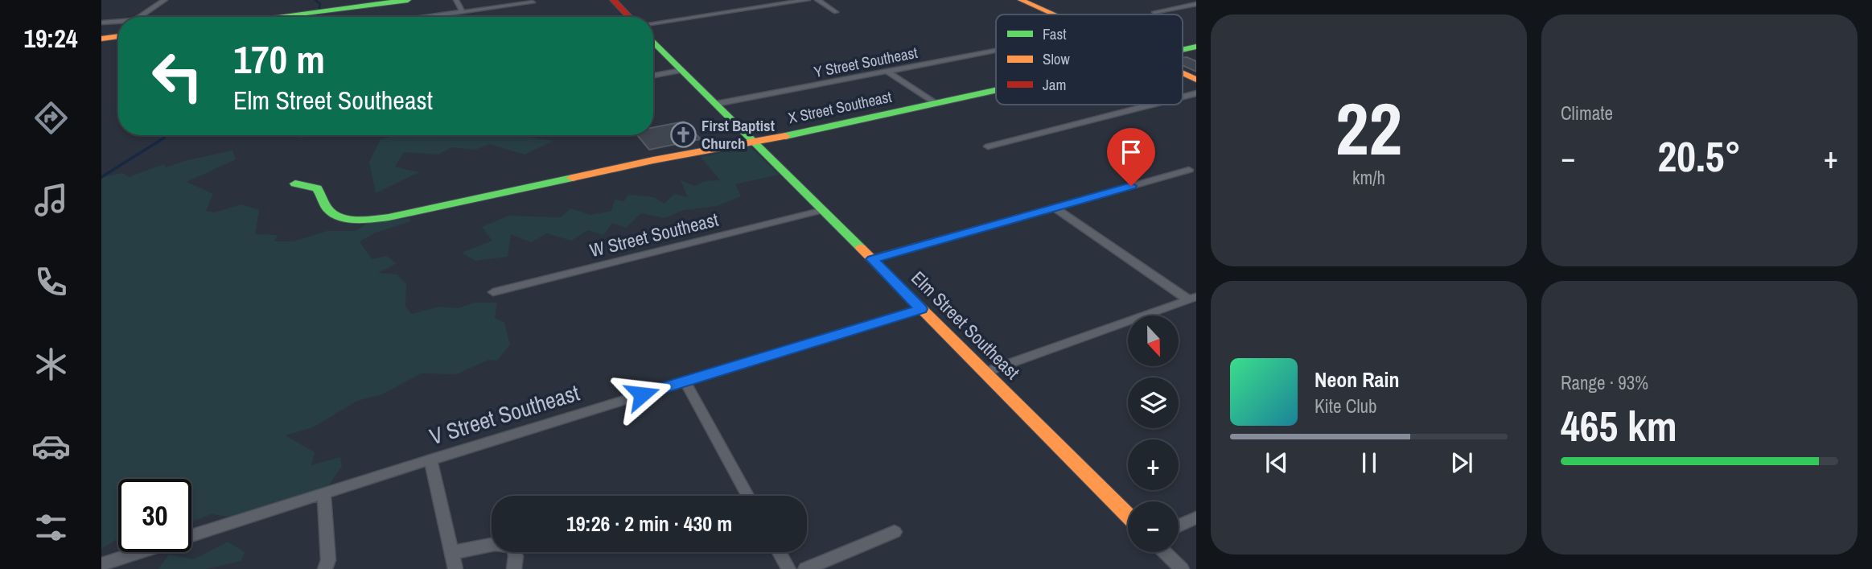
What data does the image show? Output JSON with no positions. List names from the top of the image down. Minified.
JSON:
{"streets":{"street":["Y Street Southeast","X Street Southeast","W Street Southeast","Elm Street Southeast","V Street Southeast"]},"crossings":[["Y Street Southeast","Elm Street Southeast"],["X Street Southeast","Elm Street Southeast"],["W Street Southeast","Elm Street Southeast"],["Elm Street Southeast","V Street Southeast"]],"places":{"church":["First Baptist Church"]},"legend":["Fast","Slow","Jam"],"north":"bottom","page":{"tabs":"19:24","tile":[["22","km/h"],"Climate",["Range · 93%","465 km"]],"turn":["170 m","Elm Street Southeast"],"heat":["−","20.5°","+"],"map_buttons":["+","−"],"song":["Neon Rain","Kite Club"],"limit":"30","trip":"19:26 · 2 min · 430 m"}}
